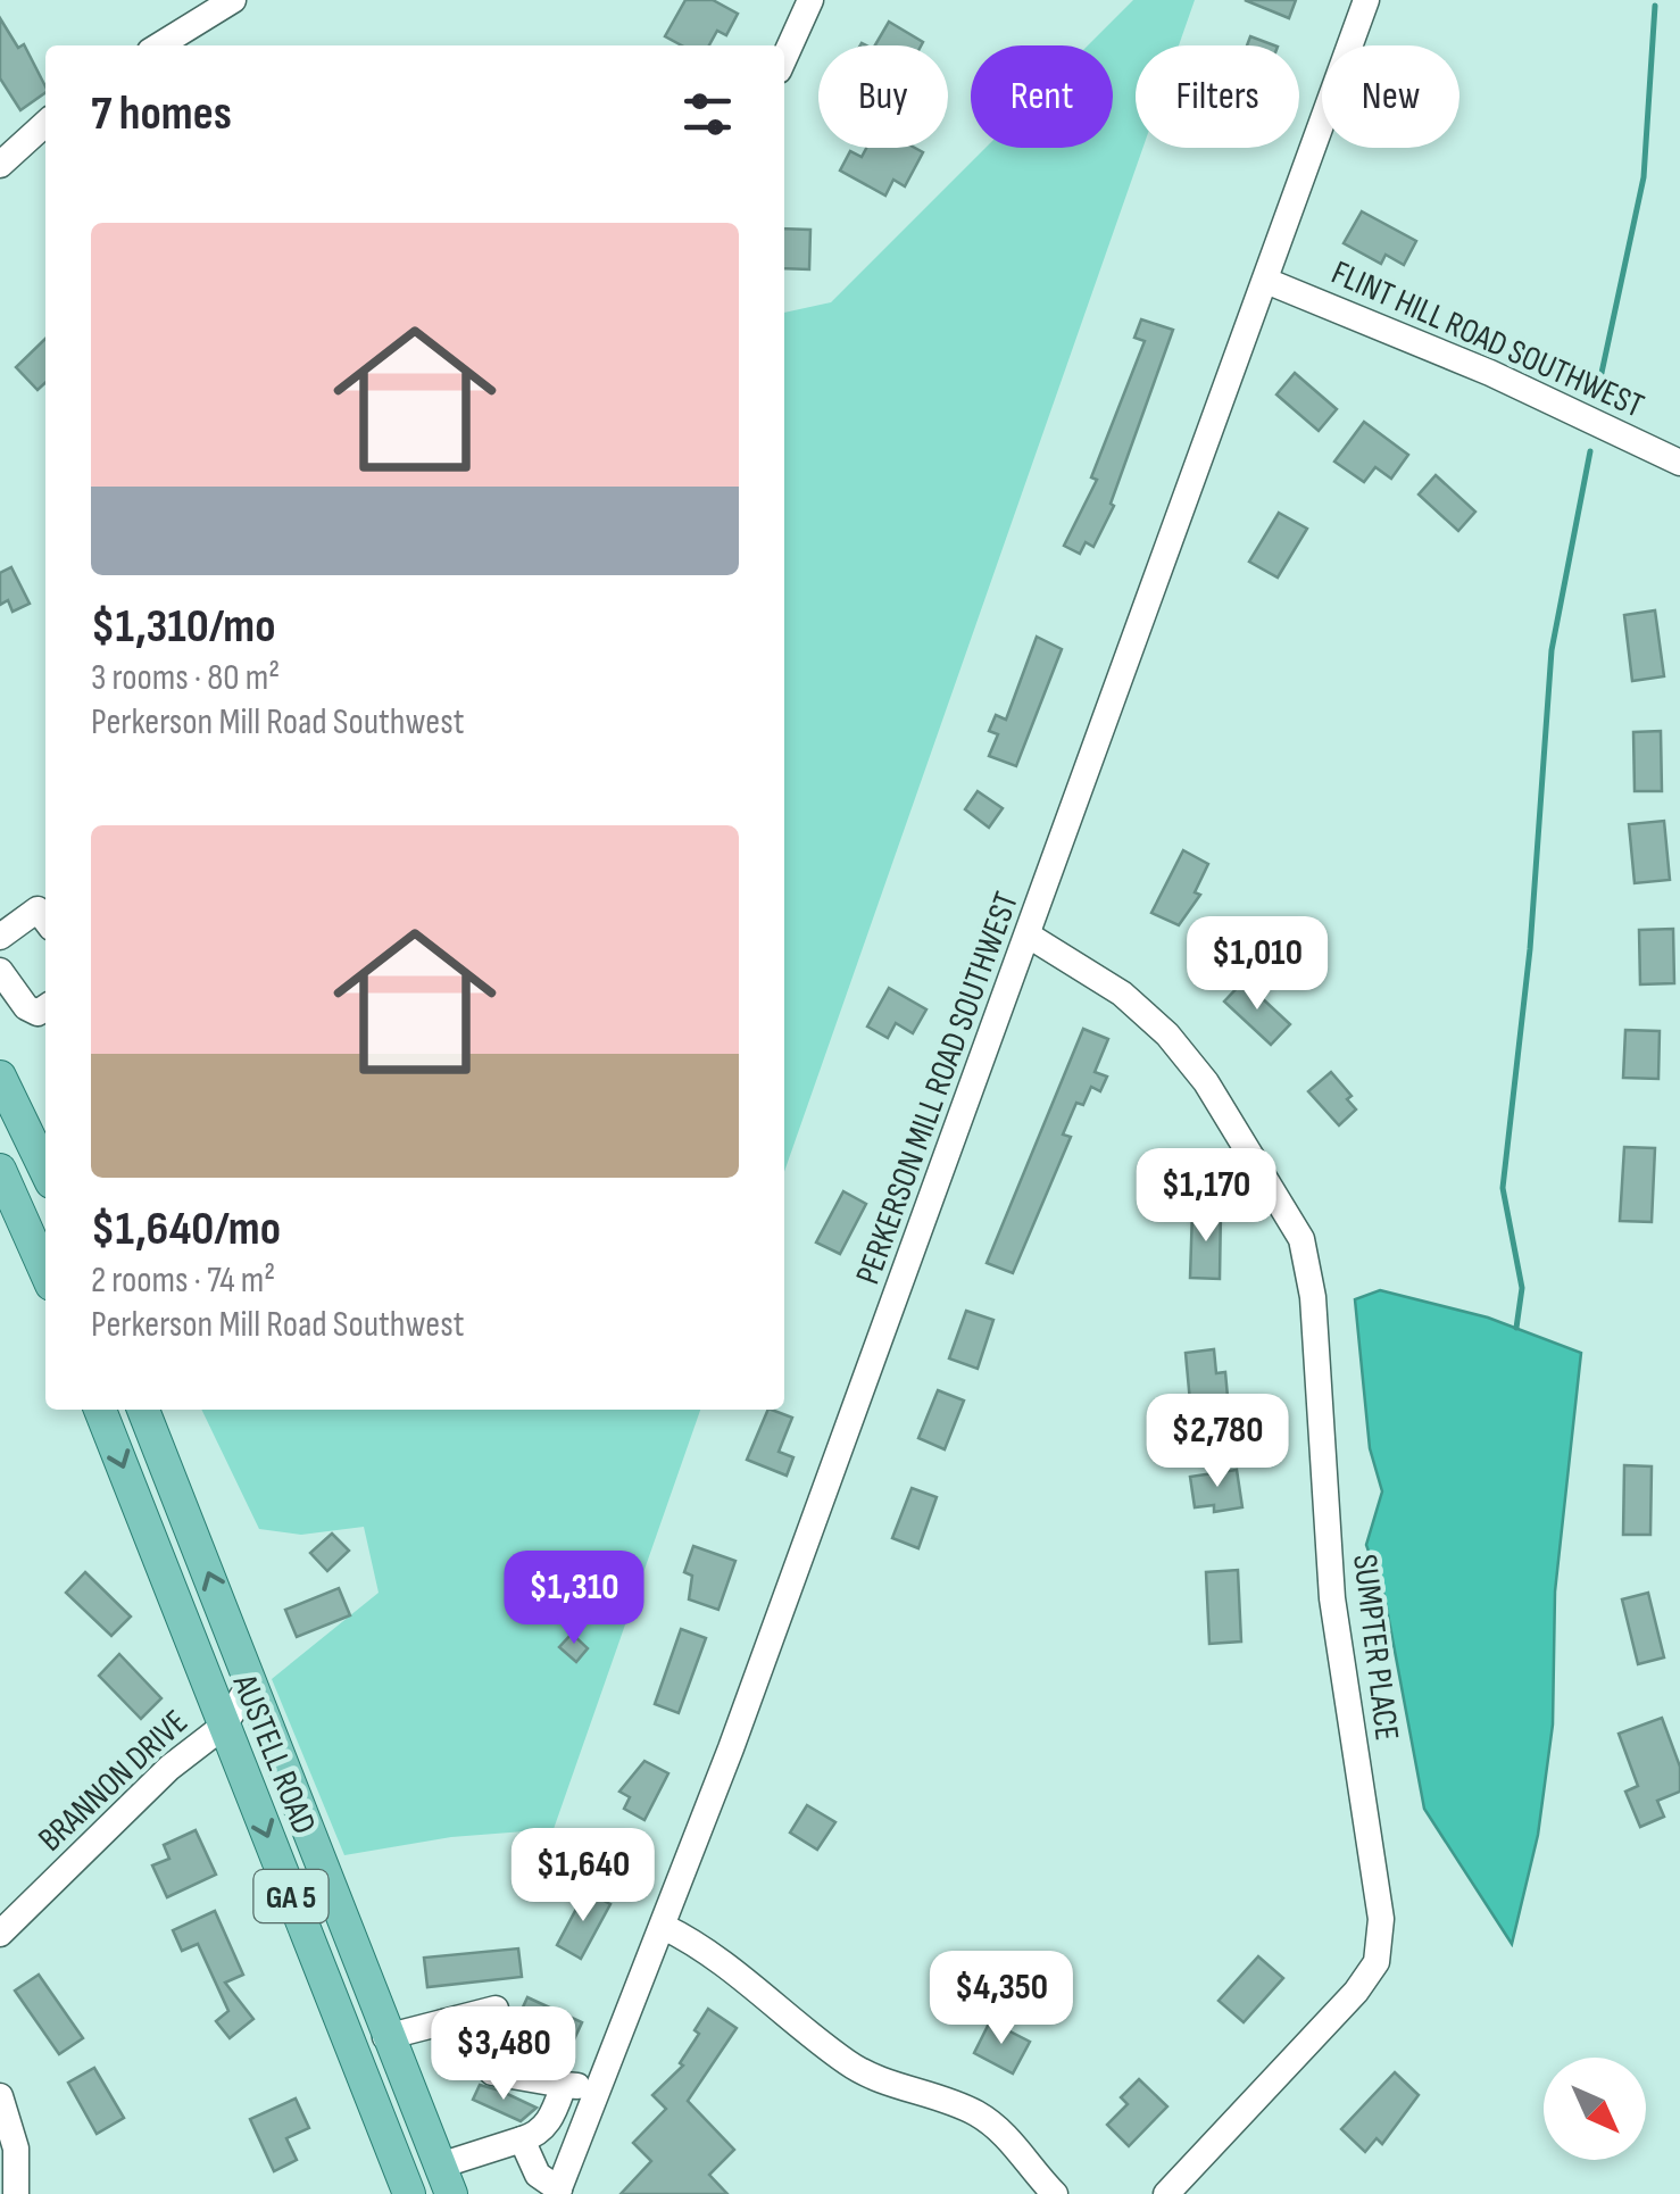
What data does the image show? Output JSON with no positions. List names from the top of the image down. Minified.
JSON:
{"streets":{"main road":["AUSTELL ROAD","GA 5"],"street":["FLINT HILL ROAD SOUTHWEST","PERKERSON MILL ROAD SOUTHWEST","SUMPTER PLACE","BRANNON DRIVE"]},"crossings":[["FLINT HILL ROAD SOUTHWEST","PERKERSON MILL ROAD SOUTHWEST"],["PERKERSON MILL ROAD SOUTHWEST","SUMPTER PLACE"],["AUSTELL ROAD","BRANNON DRIVE"]],"north":"bottom right","page":{"chip":["Buy","Rent","Filters","New"],"heading":"7 homes","list":[{"name":"$1,310/mo","note":"3 rooms · 80 m² · Perkerson Mill Road Southwest"},{"name":"$1,640/mo","note":"2 rooms · 74 m² · Perkerson Mill Road Southwest"}],"price":["$1,010","$1,170","$2,780","$1,310","$1,640","$4,350","$3,480"]}}
